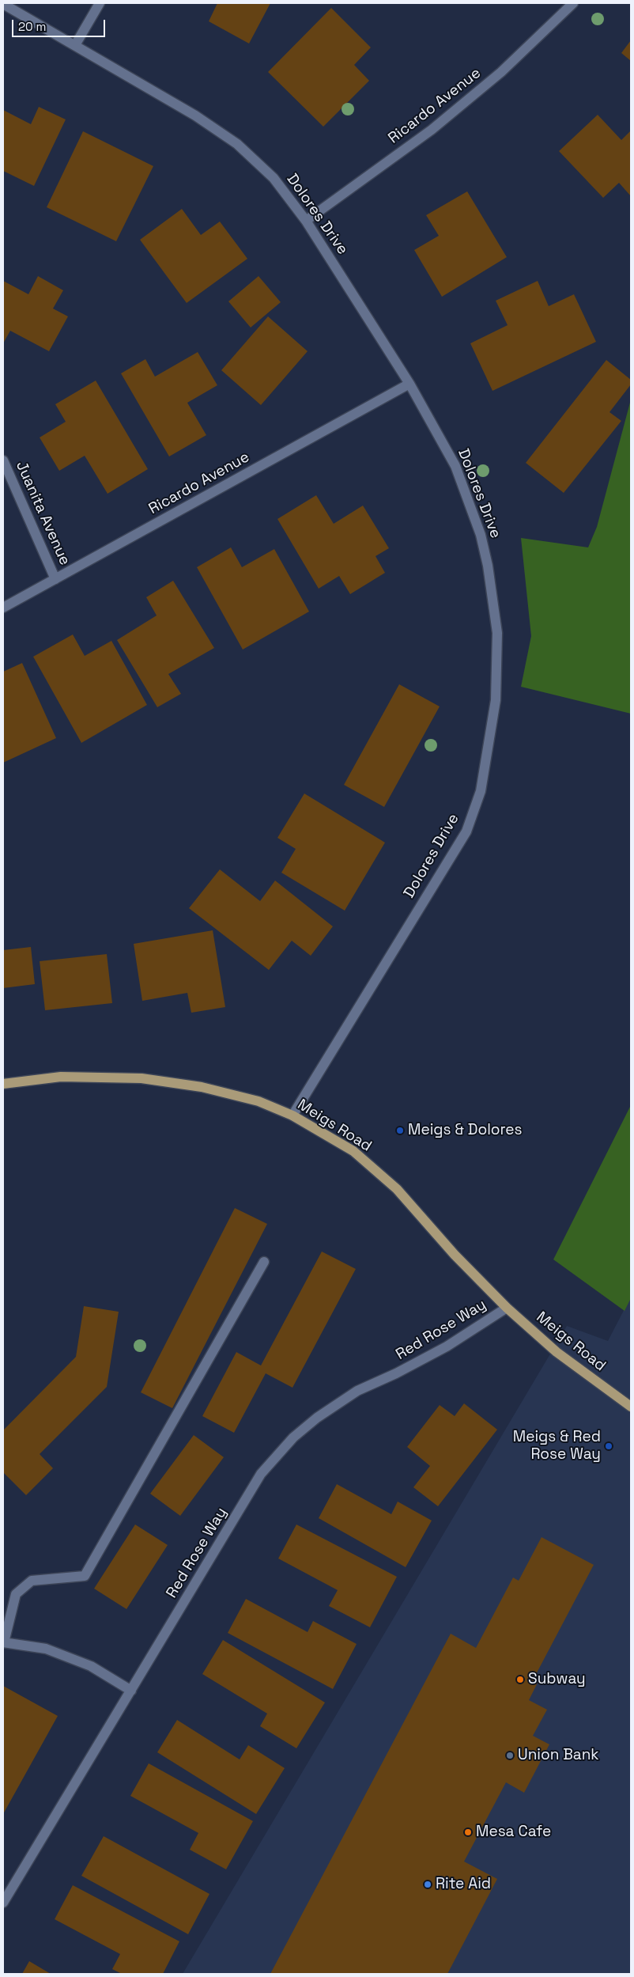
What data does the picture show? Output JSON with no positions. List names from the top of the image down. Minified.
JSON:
{"streets":{"main road":["Meigs Road"],"street":["Ricardo Avenue","Dolores Drive","Juanita Avenue","Red Rose Way"]},"crossings":[["Ricardo Avenue","Dolores Drive"],["Ricardo Avenue","Juanita Avenue"],["Dolores Drive","Meigs Road"],["Meigs Road","Red Rose Way"]],"places":["Meigs & Dolores","Meigs & Red Rose Way","Subway","Union Bank","Mesa Cafe","Rite Aid"],"scale_bar":"20 m"}
